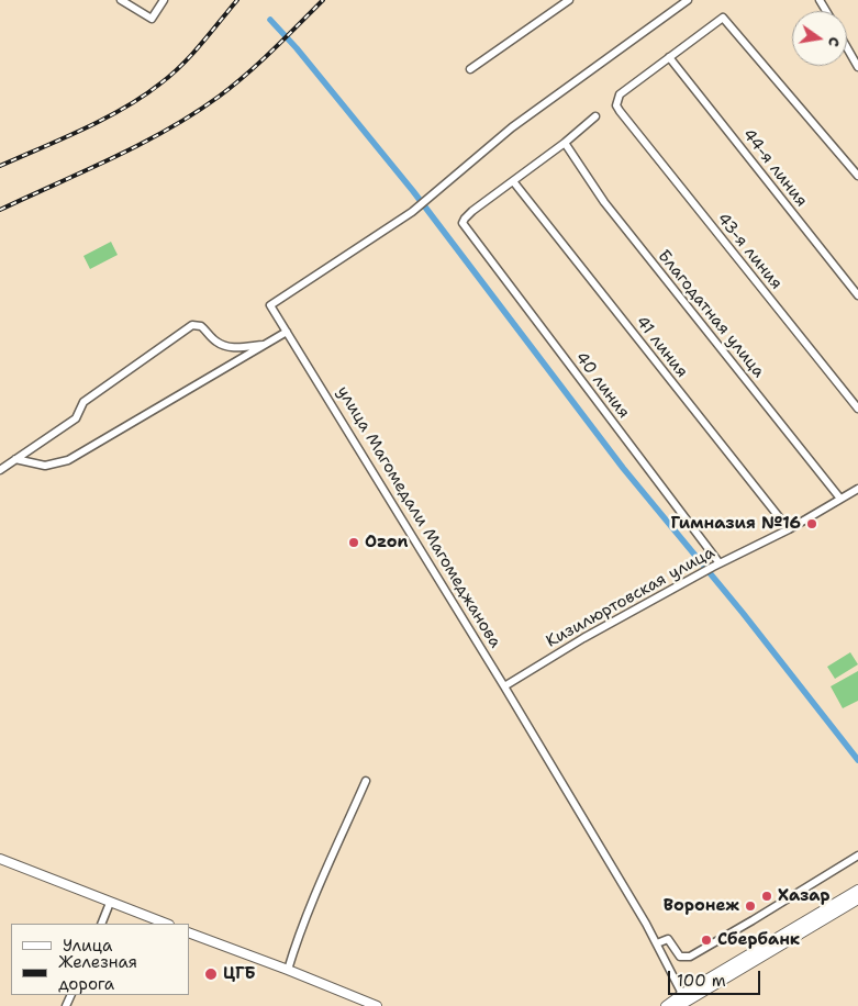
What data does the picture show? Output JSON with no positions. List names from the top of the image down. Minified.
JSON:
{"streets":{"street":["44-я линия","43-я линия","Благодатная улица","41 линия","40 линия","улица Магомедали Магомеджановa","Кизилюртовская улица"]},"crossings":[["44-я линия","43-я линия"],["Благодатная улица","Кизилюртовская улица"],["41 линия","40 линия"],["41 линия","Кизилюртовская улица"],["40 линия","Кизилюртовская улица"],["улица Магомедали Магомеджановa","Кизилюртовская улица"]],"places":["Гимназия №16","Ozon","Хазар","Воронеж","Сбербанк","ЦГБ"],"legend":["Улица","Железная дорога"],"scale_bar":"100 m","north":"right"}
